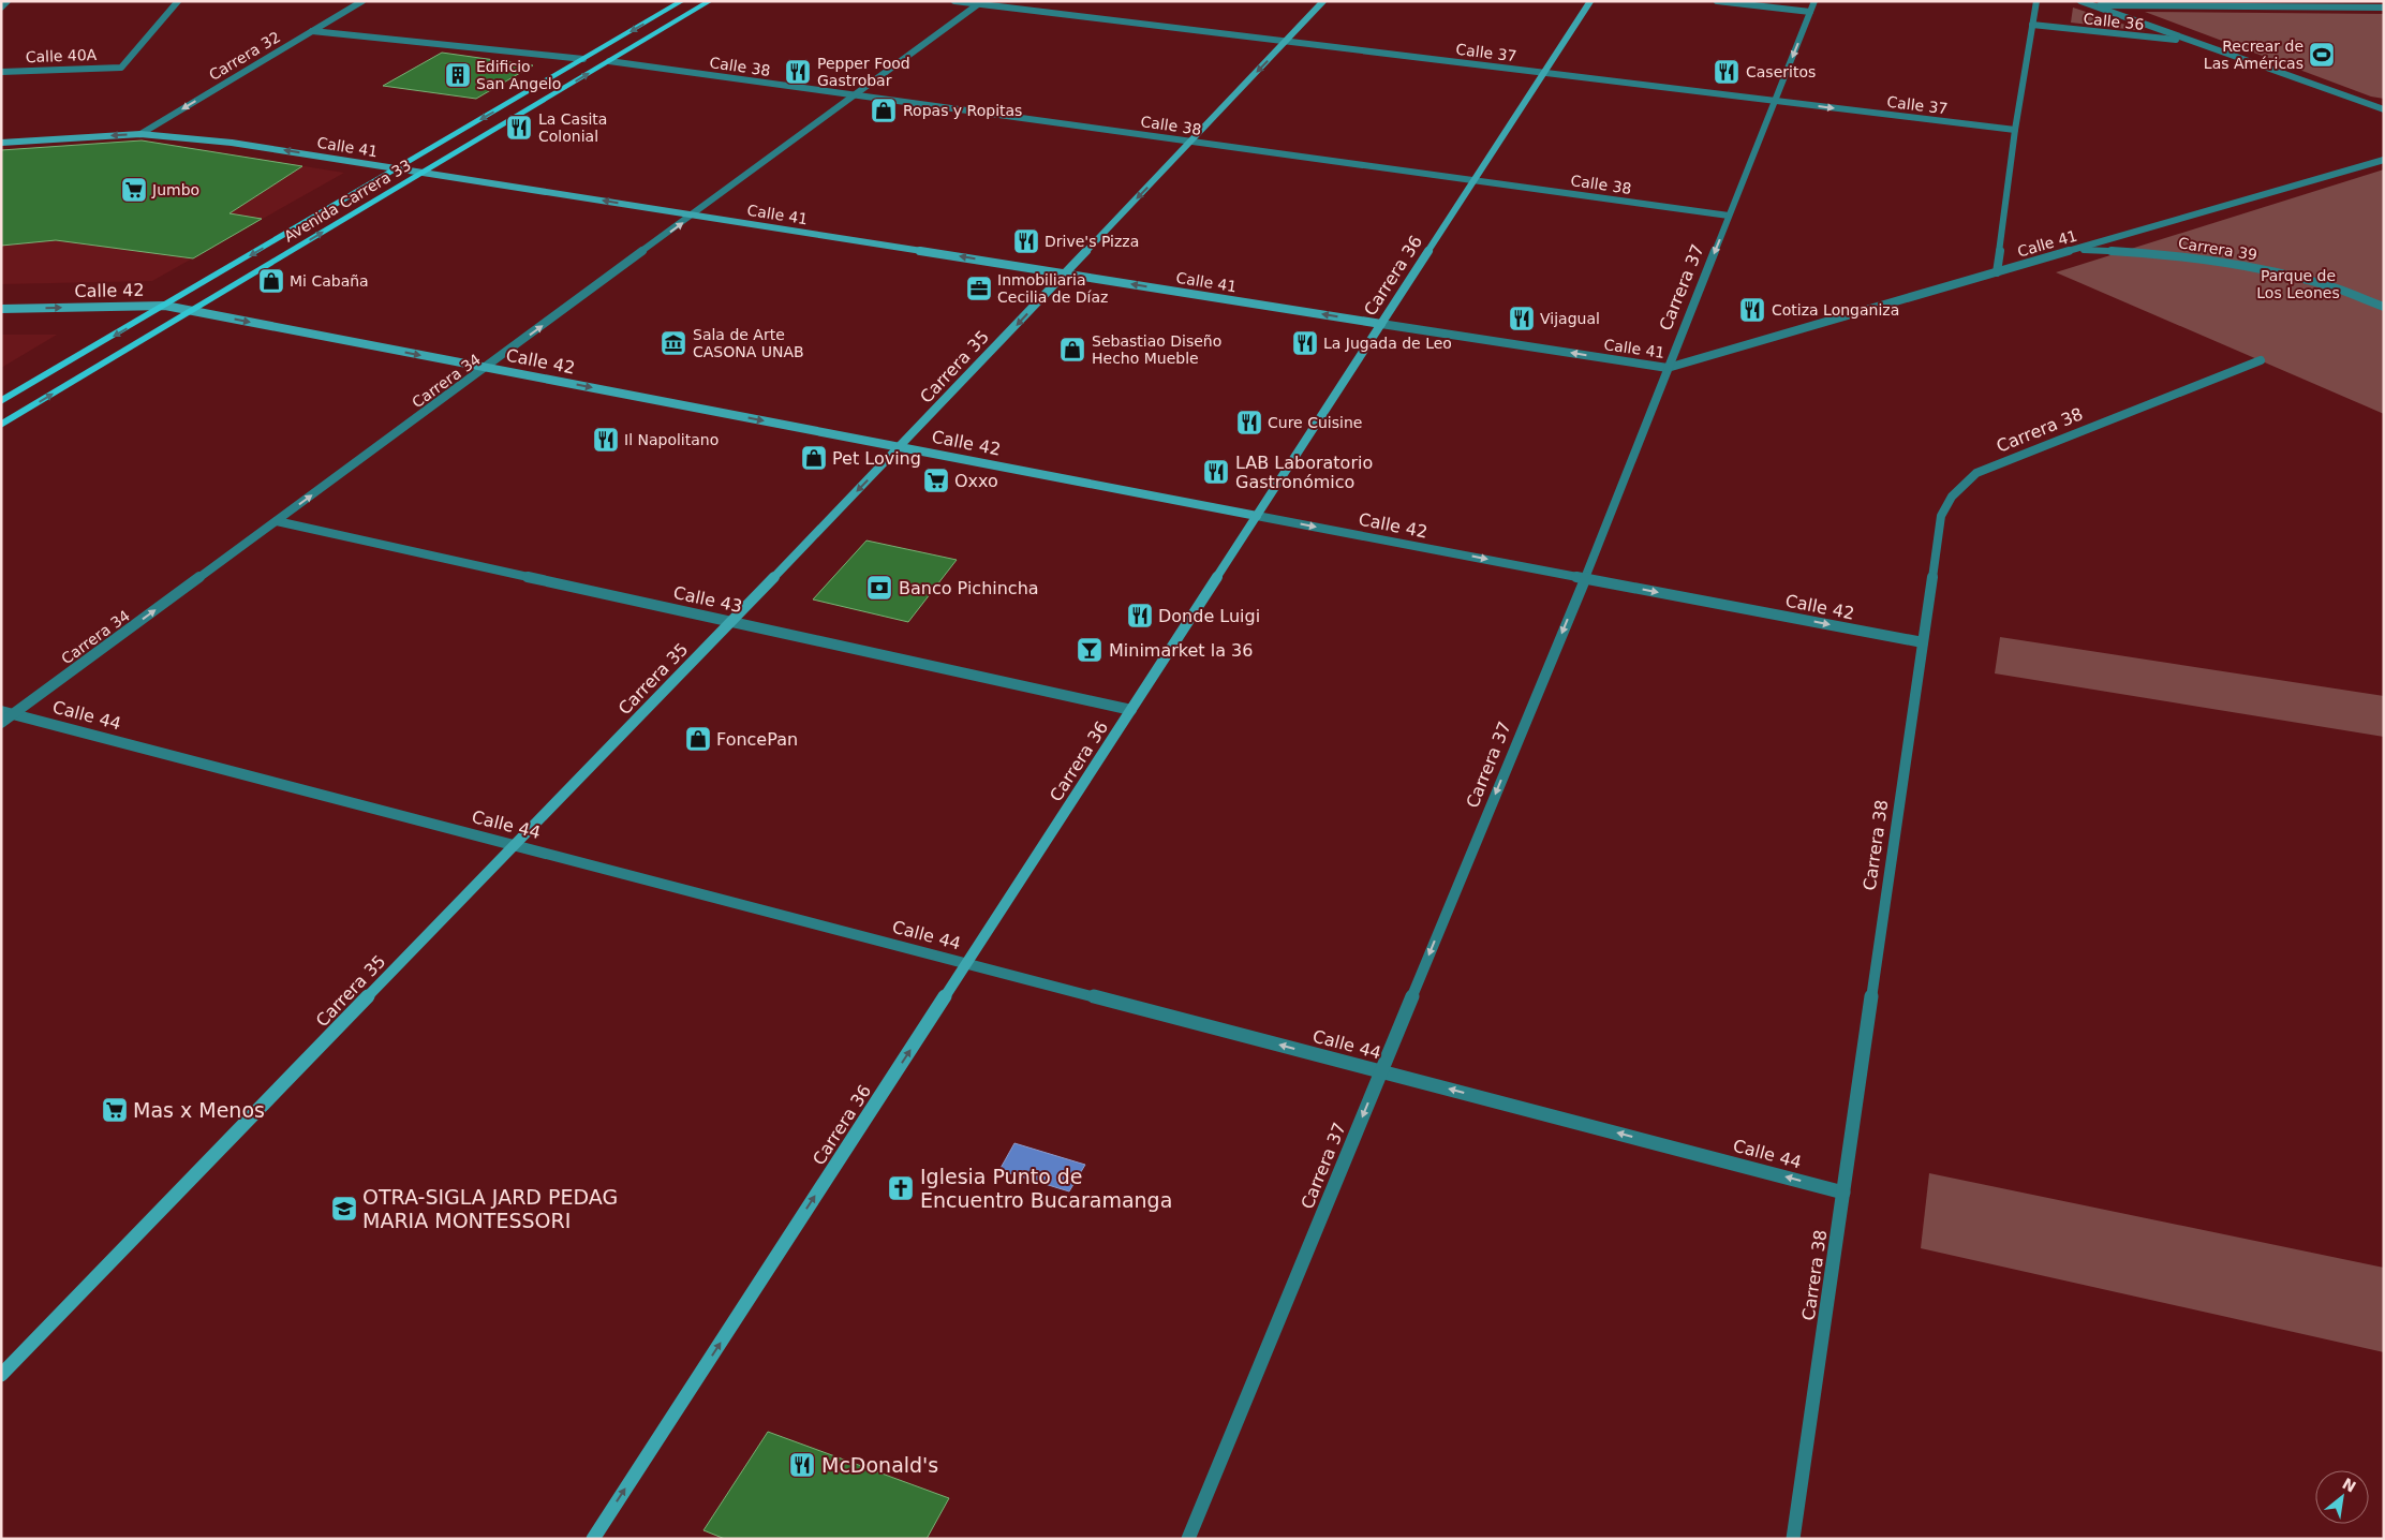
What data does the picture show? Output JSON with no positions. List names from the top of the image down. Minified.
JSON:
{"streets":{"main road":["Avenida Carrera 33"],"street":["Calle 36","Calle 37","Calle 40A","Carrera 32","Calle 38","Calle 41","Carrera 39","Carrera 36","Carrera 37","Calle 42","Carrera 35","Carrera 34","Carrera 38","Calle 43","Calle 44"]},"crossings":[["Calle 37","Carrera 36"],["Calle 37","Carrera 37"],["Calle 37","Carrera 35"],["Calle 37","Carrera 34"],["Carrera 32","Calle 41"],["Calle 38","Avenida Carrera 33"],["Calle 38","Carrera 36"],["Calle 38","Carrera 37"],["Calle 38","Carrera 35"],["Calle 38","Carrera 34"],["Calle 41","Avenida Carrera 33"],["Calle 41","Carrera 39"],["Calle 41","Carrera 36"],["Calle 41","Carrera 37"],["Calle 41","Carrera 35"],["Calle 41","Carrera 34"],["Avenida Carrera 33","Calle 42"],["Carrera 36","Calle 42"],["Carrera 36","Calle 43"],["Carrera 36","Calle 44"],["Carrera 37","Calle 42"],["Carrera 37","Calle 44"],["Calle 42","Carrera 35"],["Calle 42","Carrera 34"],["Calle 42","Carrera 38"],["Carrera 35","Calle 43"],["Carrera 35","Calle 44"],["Carrera 34","Calle 43"],["Carrera 34","Calle 44"],["Carrera 38","Calle 44"]],"one_way":["Carrera 32","Calle 41","Carrera 36","Carrera 37","Calle 42","Carrera 35","Carrera 34","Calle 44"],"parks":["Parque de Los Leones"],"places":{"sports":["Recrear de Las Américas"],"restaurant":["Pepper Food Gastrobar","Caseritos","La Casita Colonial","Drive's Pizza","Cotiza Longaniza","Vijagual","La Jugada de Leo","Cure Cuisine","Il Napolitano","LAB Laboratorio Gastronómico","Donde Luigi","McDonald's"],"building":["Edificio San Angelo"],"shop":["Ropas y Ropitas","Mi Cabaña","Sebastiao Diseño Hecho Mueble","Pet Loving","FoncePan"],"supermarket":["Jumbo","Oxxo","Mas x Menos"],"office":["Inmobiliaria Cecilia de Díaz"],"museum":["Sala de Arte CASONA UNAB"],"bank":["Banco Pichincha"],"bar":["Minimarket la 36"],"church":["Iglesia Punto de Encuentro Bucaramanga"],"school or university":["OTRA-SIGLA JARD PEDAG MARIA MONTESSORI"]},"north":"top right"}
